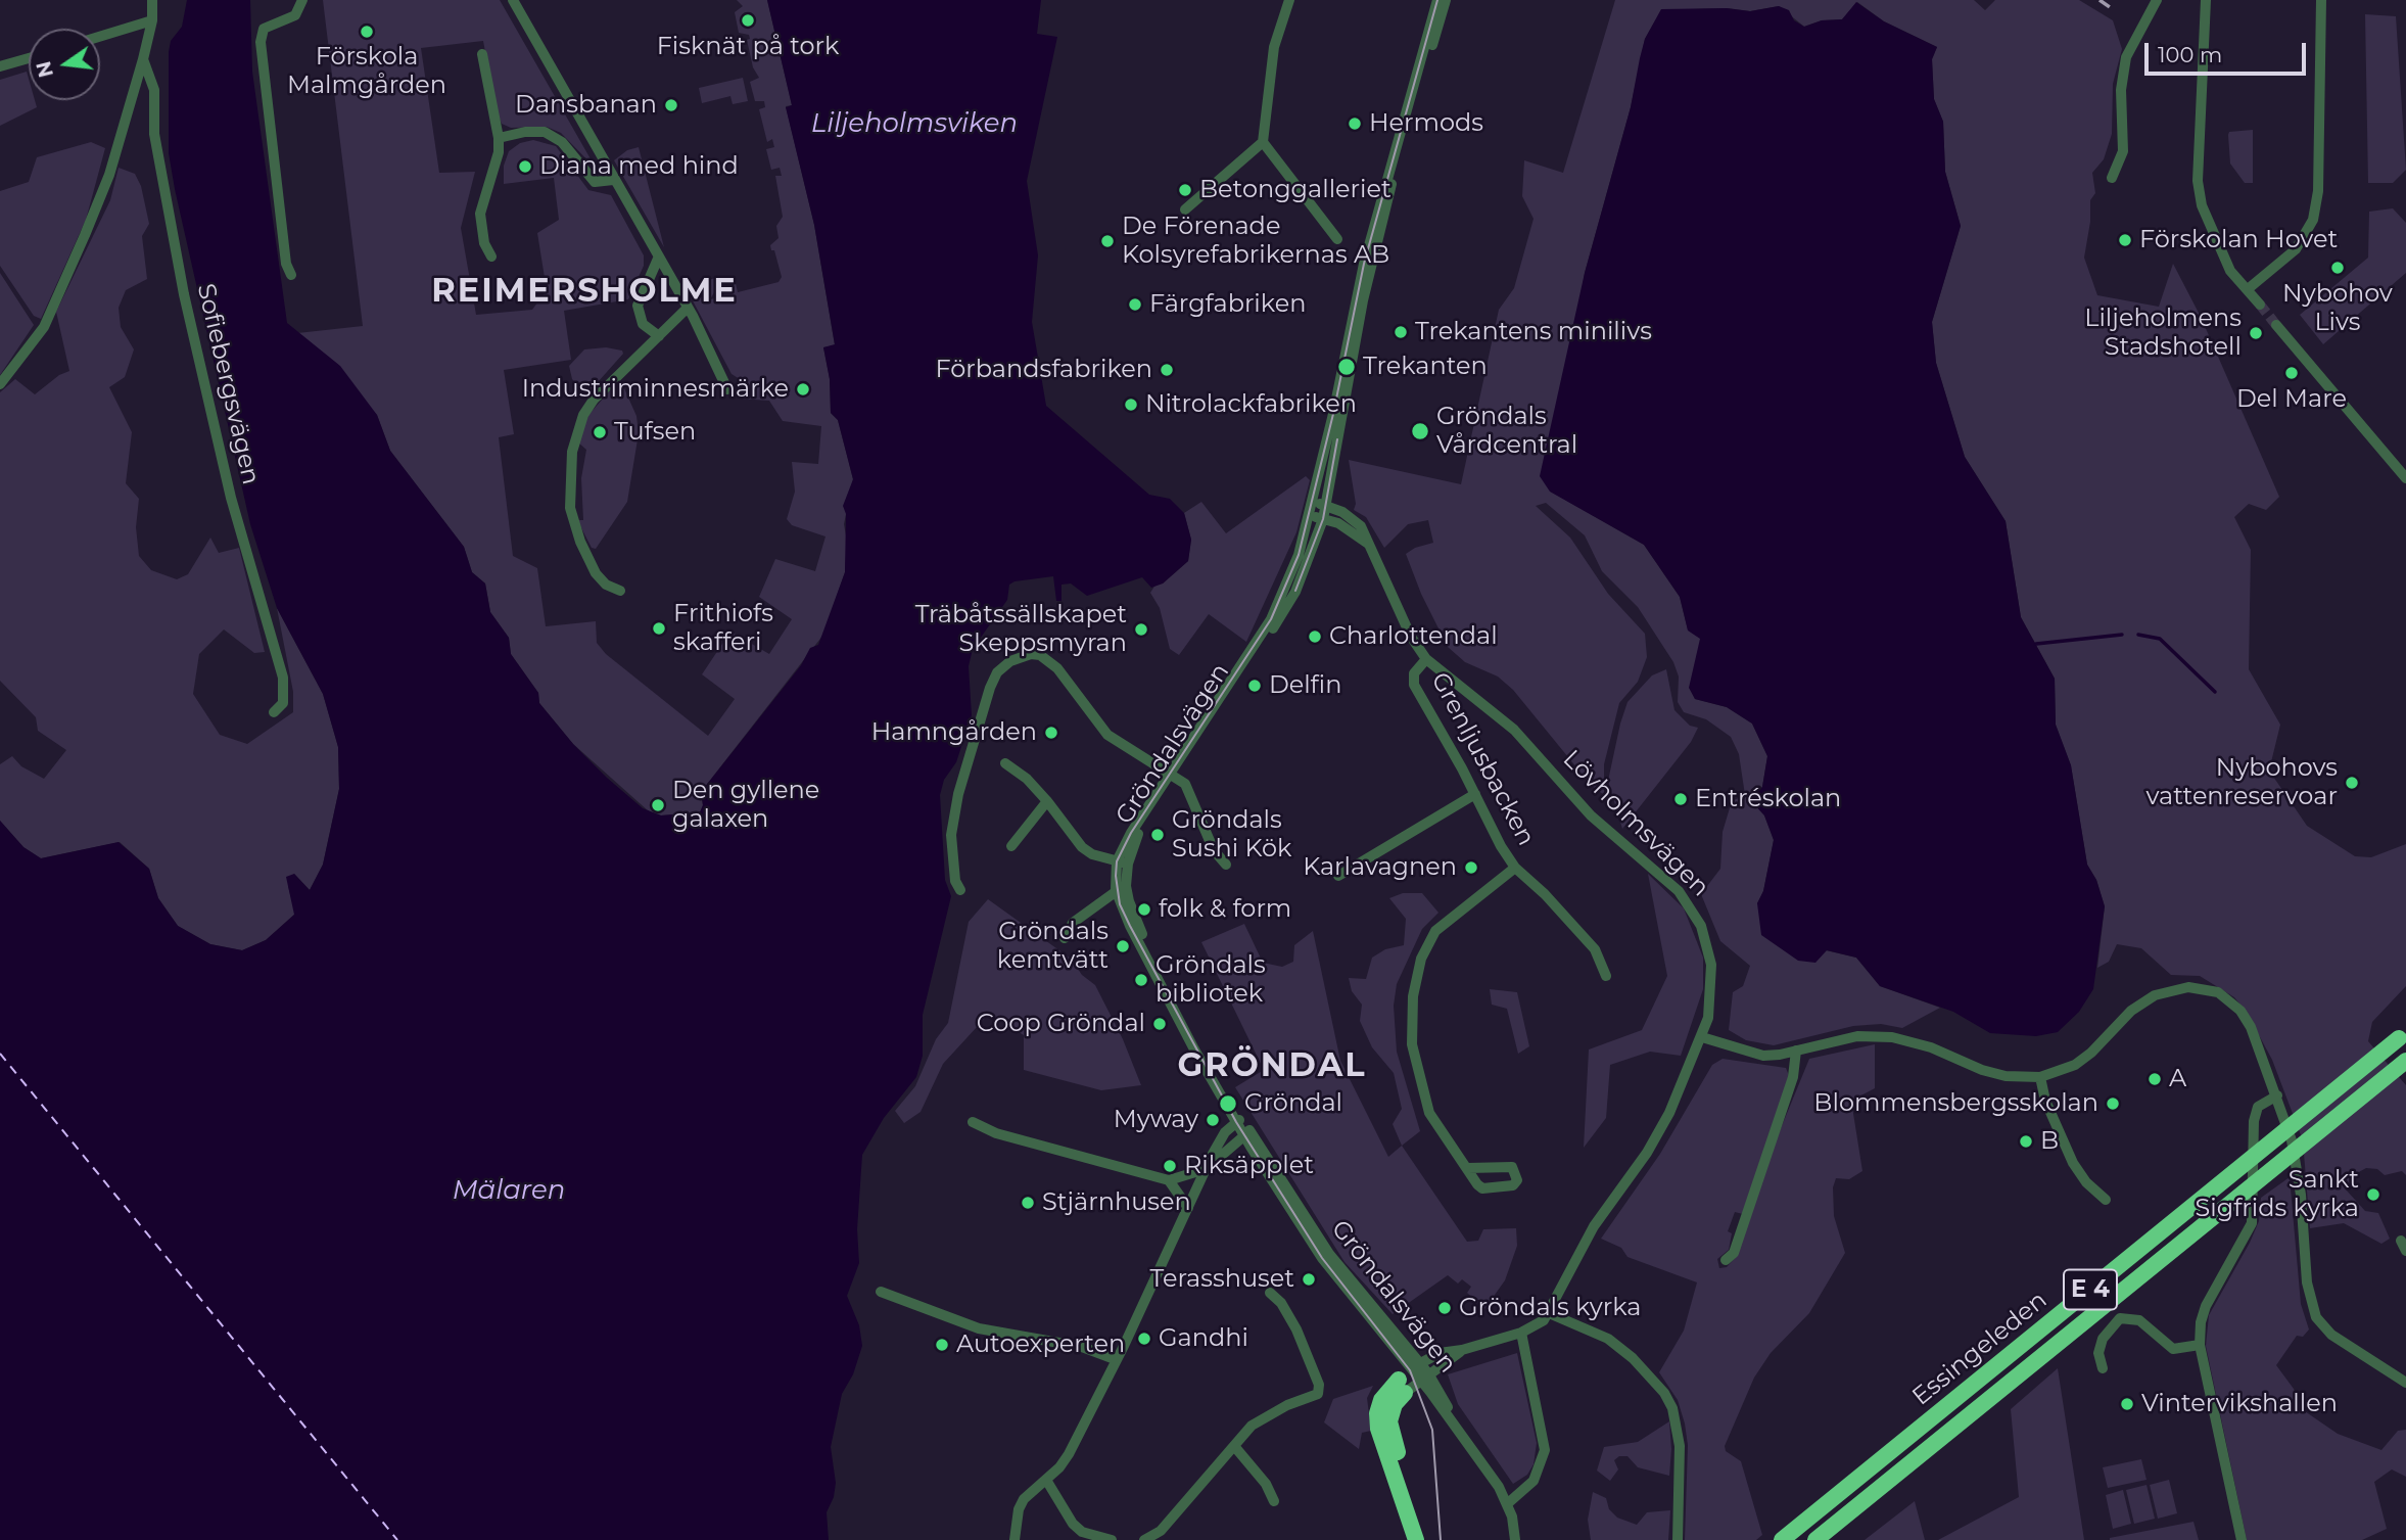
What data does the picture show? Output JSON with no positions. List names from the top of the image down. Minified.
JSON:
{"streets":{"highway":["E 4","Essingeleden"],"street":["Sofiebergsvägen","Gröndalsvägen","Grenljusbacken","Lövholmsvägen"]},"crossings":[["Gröndalsvägen","Lövholmsvägen"],["Grenljusbacken","Lövholmsvägen"]],"districts":["REIMERSHOLME","GRÖNDAL"],"water":["Liljeholmsviken","Mälaren"],"places":["Fisknät på tork","Förskola Malmgården","Dansbanan","Hermods","Diana med hind","Betonggalleriet","Förskolan Hovet","De Förenade Kolsyrefabrikernas AB","Nybohov Livs","Färgfabriken","Trekantens minilivs","Liljeholmens Stadshotell","Trekanten","Förbandsfabriken","Del Mare","Industriminnesmärke","Nitrolackfabriken","Gröndals Vårdcentral","Tufsen","Frithiofs skafferi","Träbåtssällskapet Skeppsmyran","Charlottendal","Delfin","Hamngården","Nybohovs vattenreservoar","Entréskolan","Den gyllene galaxen","Gröndals Sushi Kök","Karlavagnen","folk & form","Gröndals kemtvätt","Gröndals bibliotek","Coop Gröndal","A","Gröndal","Blommensbergsskolan","Myway","B","Riksäpplet","Sankt Sigfrids kyrka","Stjärnhusen","Terasshuset","Gröndals kyrka","Gandhi","Autoexperten","Vintervikshallen"],"scale_bar":"100 m","north":"left"}
